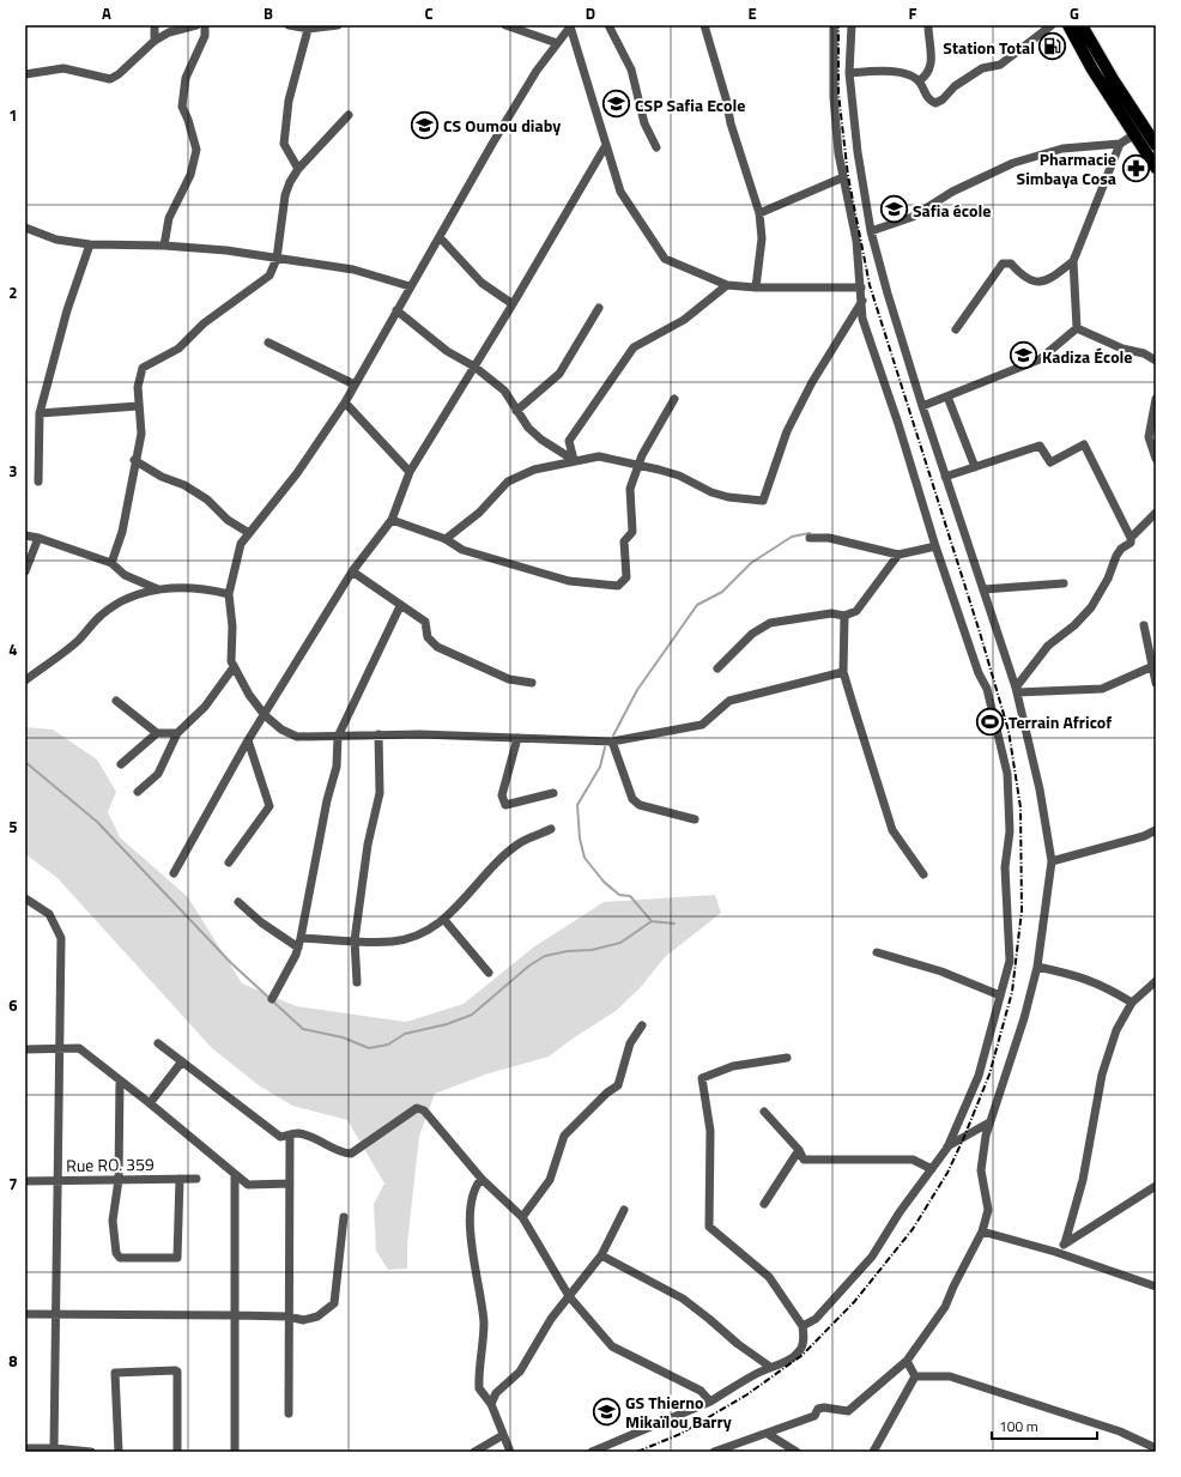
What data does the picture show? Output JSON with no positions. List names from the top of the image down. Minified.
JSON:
{"streets":{"street":["Rue RO. 359"]},"places":{"fuel station":["Station Total"],"school or university":["CSP Safia Ecole","CS Oumou diaby","Safia école","Kadiza École","GS Thierno Mikaïlou Barry"],"pharmacy":["Pharmacie Simbaya Cosa"],"sports":["Terrain Africof"]},"scale_bar":"100 m","grid":{"columns":["A","B","C","D","E","F","G"],"rows":["1","2","3","4","5","6","7","8"]}}
